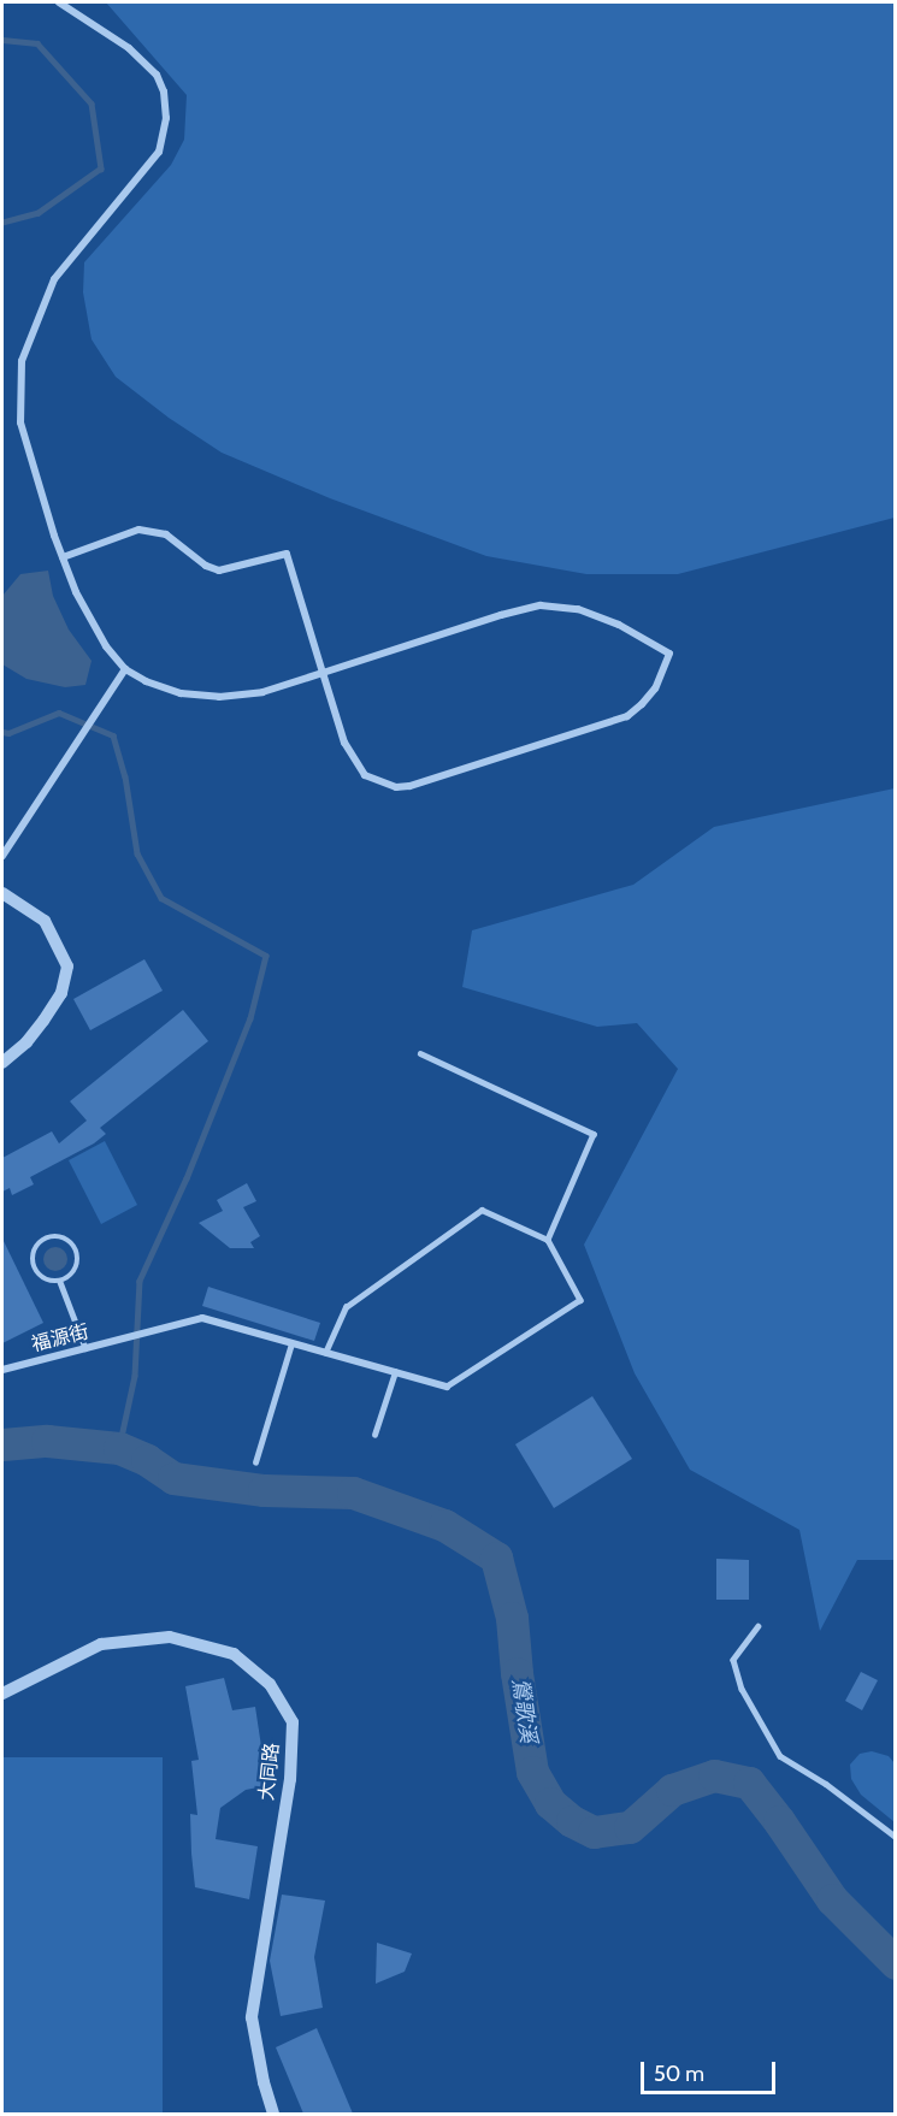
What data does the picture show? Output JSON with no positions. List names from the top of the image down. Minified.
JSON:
{"streets":{"street":["福源街","大同路"]},"water":["鶯歌溪"],"scale_bar":"50 m"}
